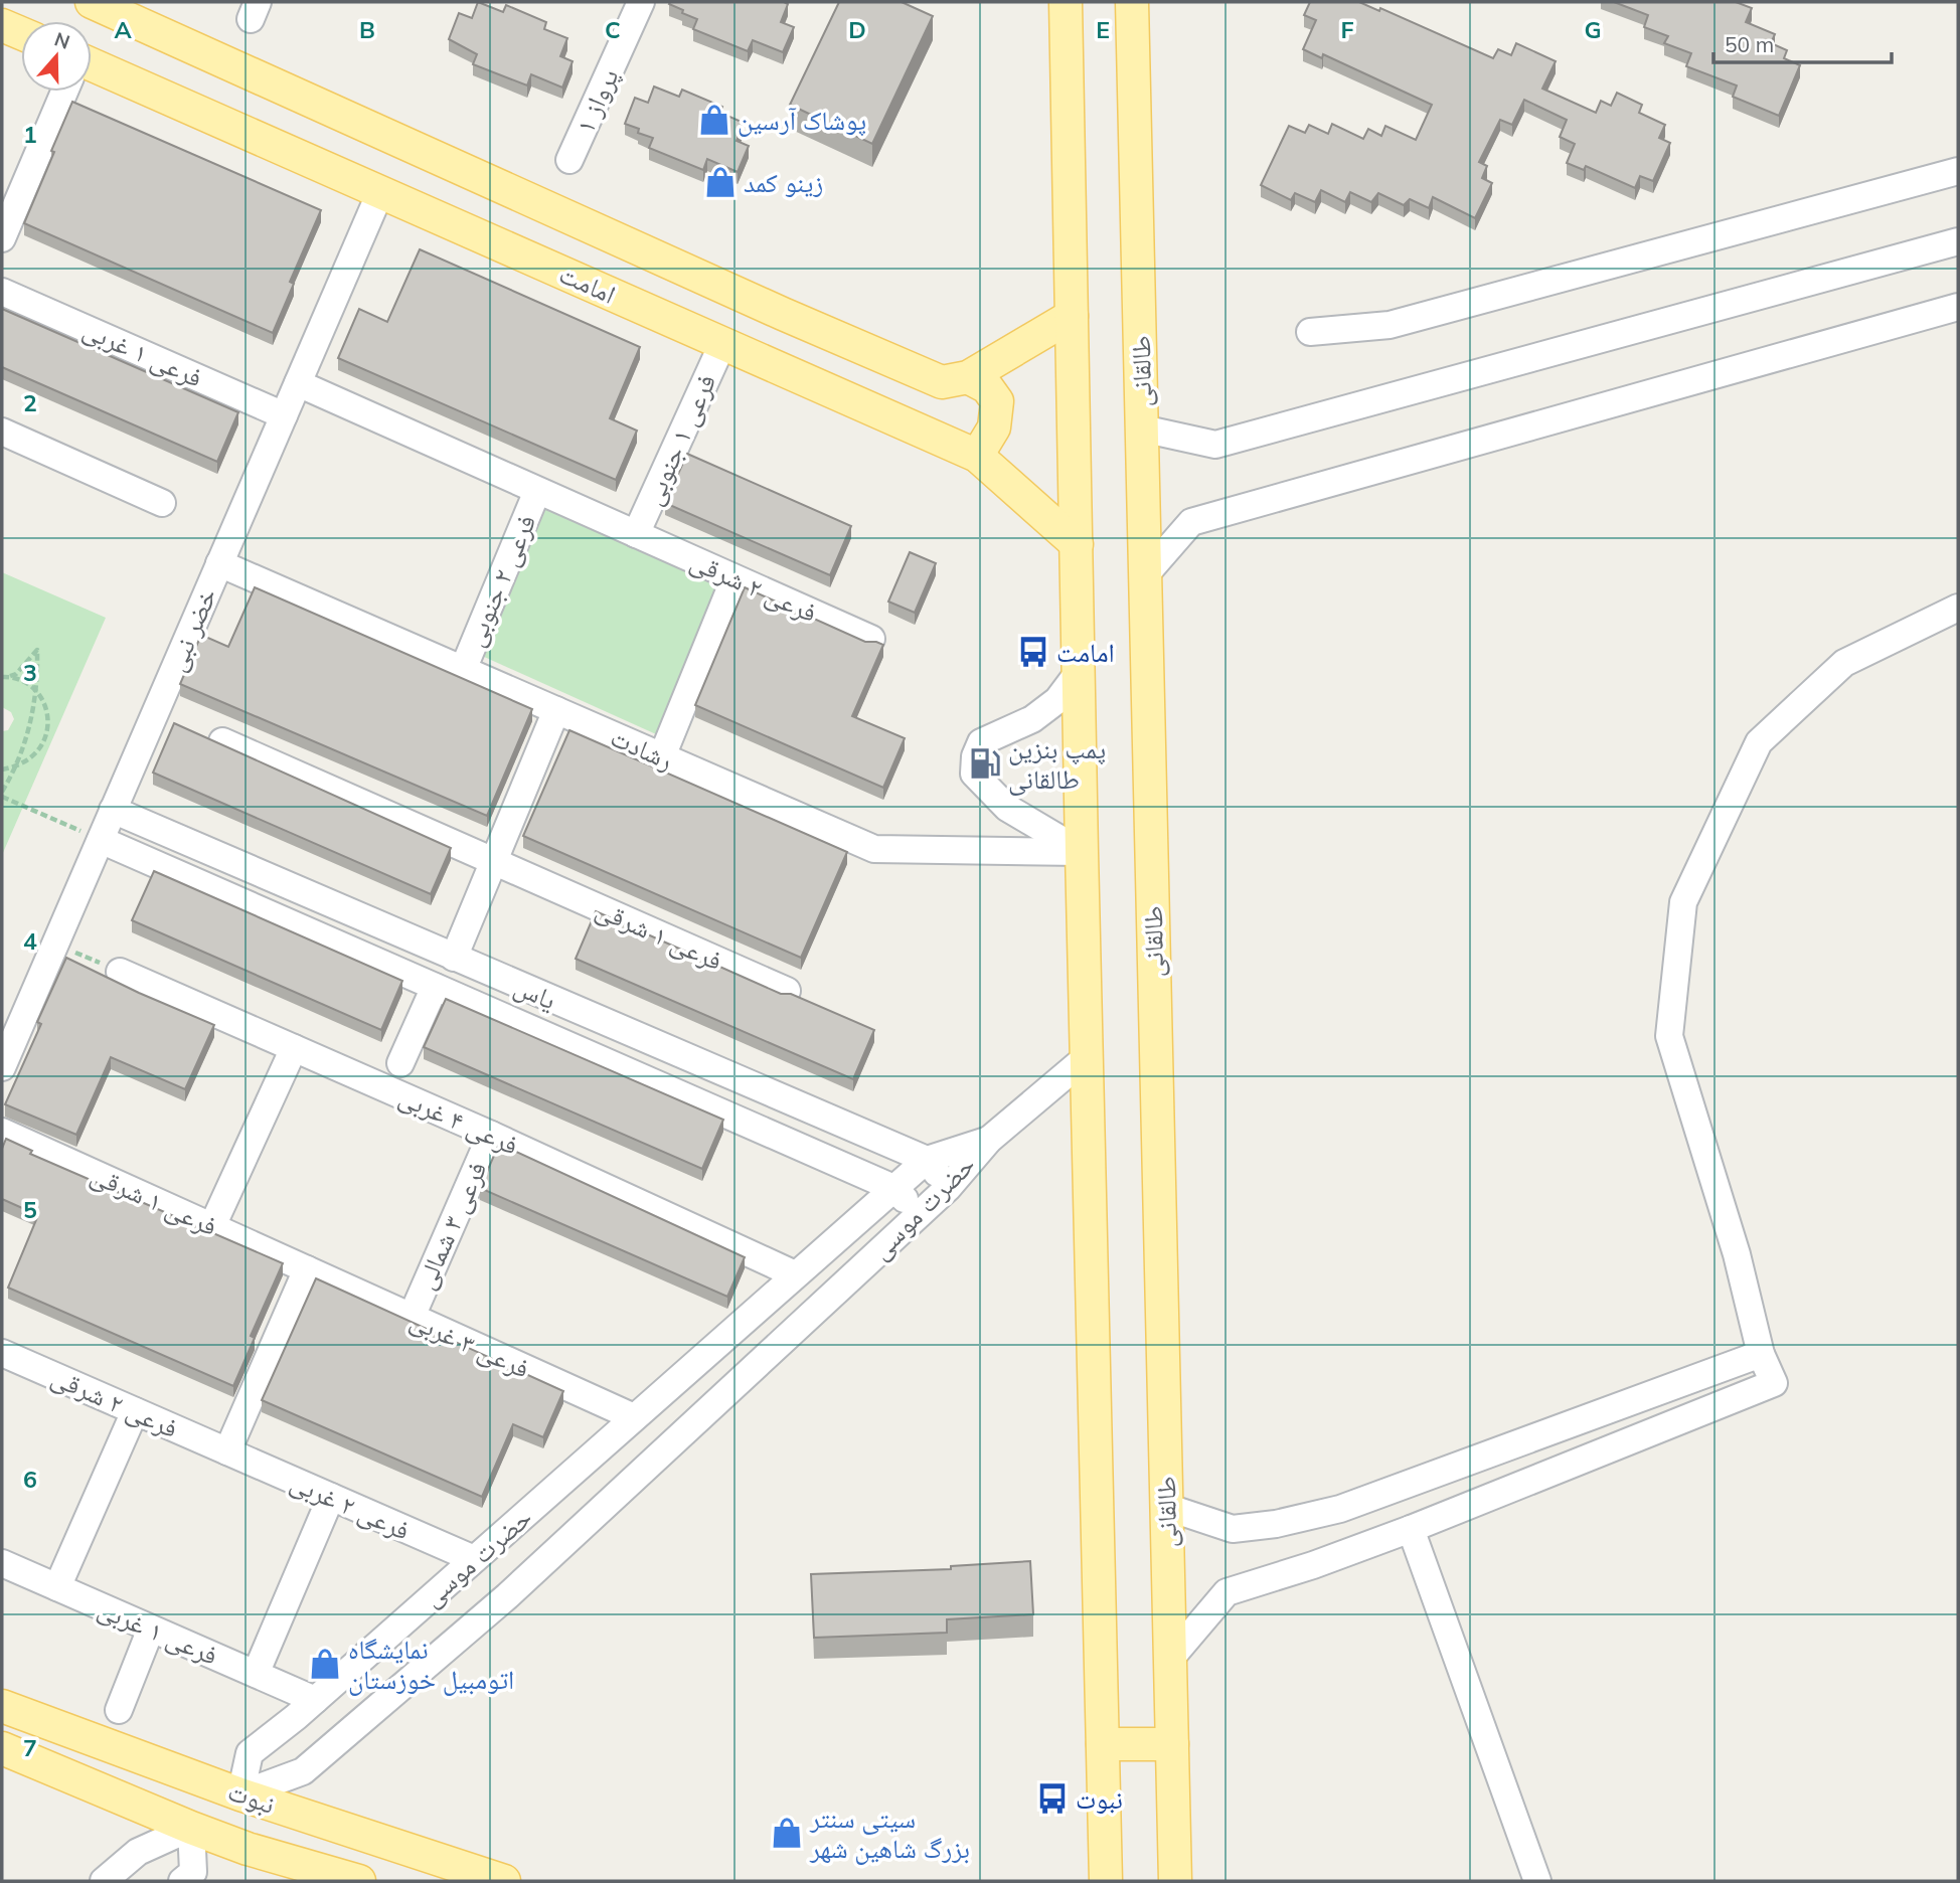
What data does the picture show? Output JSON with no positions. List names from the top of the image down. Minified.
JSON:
{"streets":{"main road":["امامت","طالقانی","نبوت"],"street":["پرواز ۱","فرعی ۱ غربی","فرعی ۱ جنوبی","فرعی ۲ جنوبی","فرعی ۲ شرقی","خضر نبی","رشادت","فرعی ۱ شرقی","یاس","فرعی ۴ غربی","حضرت موسی","فرعی ۳ شمالی","فرعی ۳ غربی","فرعی ۲ غربی"]},"crossings":[["امامت","فرعی ۱ جنوبی"],["امامت","خضر نبی"],["فرعی ۱ غربی","خضر نبی"],["فرعی ۱ غربی","حضرت موسی"],["فرعی ۱ جنوبی","فرعی ۲ شرقی"],["فرعی ۲ جنوبی","فرعی ۲ شرقی"],["فرعی ۲ جنوبی","رشادت"],["فرعی ۲ شرقی","خضر نبی"],["فرعی ۲ شرقی","فرعی ۲ غربی"],["خضر نبی","رشادت"],["خضر نبی","یاس"],["فرعی ۱ شرقی","فرعی ۳ غربی"],["یاس","حضرت موسی"],["فرعی ۴ غربی","حضرت موسی"],["فرعی ۴ غربی","فرعی ۳ شمالی"],["حضرت موسی","فرعی ۳ غربی"],["حضرت موسی","فرعی ۲ غربی"],["حضرت موسی","نبوت"],["فرعی ۳ شمالی","فرعی ۳ غربی"]],"places":{"shop":["پوشاک آرسین","زینو کمد","نمایشگاه اتومبیل خوزستان","سیتی سنتر بزرگ شاهین شهر"],"bus stop":["امامت","نبوت"],"fuel station":["پمپ بنزین طالقانی"]},"scale_bar":"50 m","north":"top","grid":{"columns":["A","B","C","D","E","F","G"],"rows":["1","2","3","4","5","6","7"]}}
